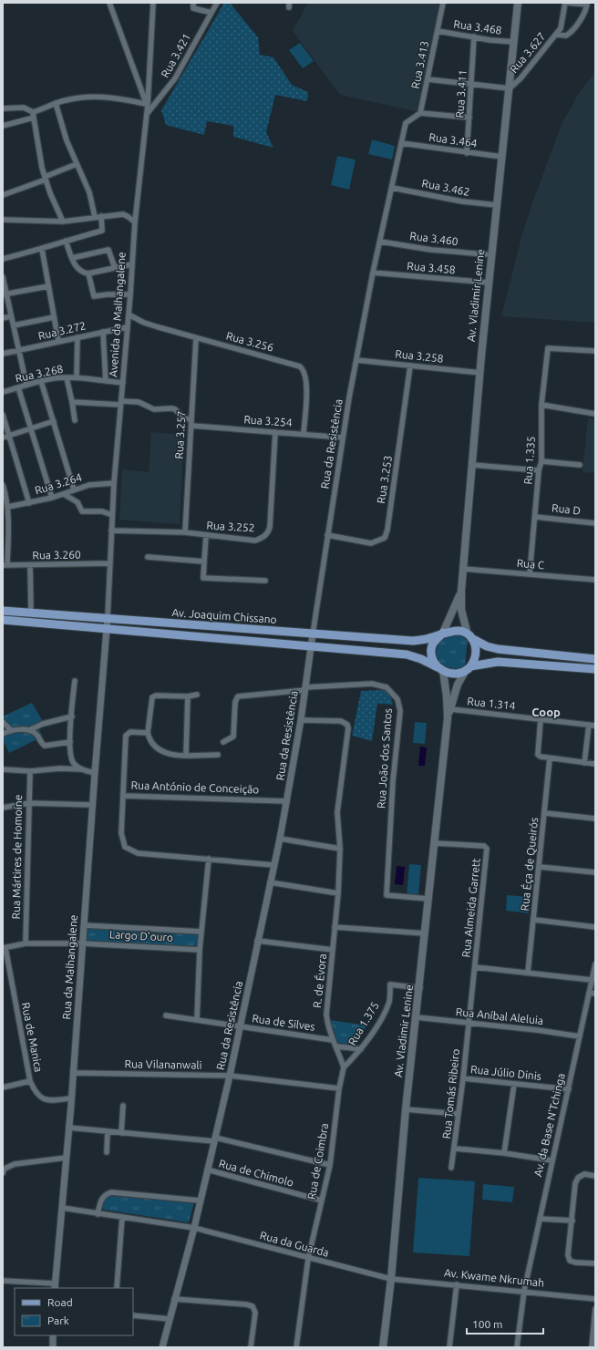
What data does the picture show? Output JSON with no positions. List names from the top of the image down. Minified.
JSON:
{"streets":{"main road":["Av. Vladimir Lenine","Av. Joaquim Chissano"],"street":["Rua 3.468","Rua 3.627","Rua 3.421","Rua 3.413","Rua 3.411","Rua 3.464","Rua 3.462","Rua 3.460","Rua 3.458","Avenida da Malhangalene","Rua 3.272","Rua 3.256","Rua 3.258","Rua 3.268","Rua 3.254","Rua 3.257","Rua da Resistência","Rua 1.335","Rua 3.253","Rua 3.264","Rua D","Rua 3.252","Rua 3.260","Rua C","Rua 1.314","Rua João dos Santos","Rua António de Conceição","Rua Mártires de Homoíne","Rua Éça de Queirós","Rua Almeida Garrett","Largo D'ouro","Rua da Malhangalene","R. de Évora","Rua Aníbal Aleluia","Rua de Silves","Rua 1.375","Rua de Manica","Rua Vilananwali","Rua Júlio Dinis","Rua Tomás Ribeiro","Av. da Base N'Tchinga","Rua de Coimbra","Rua de Chimolo","Rua da Guarda","Av. Kwame Nkrumah"]},"crossings":[["Rua 3.468","Rua 3.413"],["Rua 3.468","Rua 3.411"],["Rua 3.468","Av. Vladimir Lenine"],["Rua 3.627","Av. Vladimir Lenine"],["Rua 3.421","Avenida da Malhangalene"],["Rua 3.413","Rua da Resistência"],["Rua 3.411","Rua 3.464"],["Rua 3.464","Av. Vladimir Lenine"],["Rua 3.464","Rua da Resistência"],["Rua 3.462","Av. Vladimir Lenine"],["Rua 3.462","Rua da Resistência"],["Rua 3.460","Rua da Resistência"],["Rua 3.458","Av. Vladimir Lenine"],["Rua 3.458","Rua da Resistência"],["Av. Vladimir Lenine","Rua 3.258"],["Av. Vladimir Lenine","Rua C"],["Av. Vladimir Lenine","Av. Joaquim Chissano"],["Av. Vladimir Lenine","Rua 1.314"],["Av. Vladimir Lenine","Rua João dos Santos"],["Av. Vladimir Lenine","Rua Almeida Garrett"],["Av. Vladimir Lenine","Rua Aníbal Aleluia"],["Av. Vladimir Lenine","Rua 1.375"],["Av. Vladimir Lenine","Rua da Guarda"],["Av. Vladimir Lenine","Av. Kwame Nkrumah"],["Avenida da Malhangalene","Rua 3.272"],["Avenida da Malhangalene","Rua 3.256"],["Avenida da Malhangalene","Rua 3.268"],["Avenida da Malhangalene","Rua 3.264"],["Avenida da Malhangalene","Rua 3.252"],["Avenida da Malhangalene","Rua 3.260"],["Avenida da Malhangalene","Av. Joaquim Chissano"],["Avenida da Malhangalene","Rua da Malhangalene"],["Rua 3.256","Rua 3.254"],["Rua 3.256","Rua 3.257"],["Rua 3.258","Rua da Resistência"],["Rua 3.258","Rua 3.253"],["Rua 3.254","Rua 3.257"],["Rua 3.254","Rua da Resistência"],["Rua 3.254","Rua 3.252"],["Rua 3.257","Rua 3.252"],["Rua da Resistência","Rua 3.253"],["Rua da Resistência","Av. Joaquim Chissano"],["Rua da Resistência","Rua João dos Santos"],["Rua da Resistência","Rua António de Conceição"],["Rua da Resistência","R. de Évora"],["Rua da Resistência","Rua de Silves"],["Rua da Resistência","Rua Vilananwali"],["Rua da Resistência","Rua de Chimolo"],["Rua da Resistência","Rua da Guarda"],["Rua 1.335","Rua D"],["Rua 1.335","Rua C"],["Rua Mártires de Homoíne","Largo D'ouro"],["Rua Almeida Garrett","Rua Aníbal Aleluia"],["Rua Almeida Garrett","Rua Tomás Ribeiro"],["Largo D'ouro","Rua da Malhangalene"],["Largo D'ouro","Rua de Manica"],["Rua da Malhangalene","Rua de Manica"],["Rua da Malhangalene","Rua Vilananwali"],["Rua da Malhangalene","Rua da Guarda"],["R. de Évora","Rua de Silves"],["R. de Évora","Rua 1.375"],["R. de Évora","Rua de Coimbra"],["Rua Aníbal Aleluia","Rua Tomás Ribeiro"],["Rua Aníbal Aleluia","Av. da Base N'Tchinga"],["Rua 1.375","Rua de Coimbra"],["Rua Vilananwali","Rua de Coimbra"],["Rua Júlio Dinis","Rua Tomás Ribeiro"],["Rua Júlio Dinis","Av. da Base N'Tchinga"],["Av. da Base N'Tchinga","Av. Kwame Nkrumah"],["Rua de Coimbra","Rua de Chimolo"],["Rua de Coimbra","Rua da Guarda"],["Rua da Guarda","Av. Kwame Nkrumah"]],"districts":["Coop"],"legend":["Road","Park"],"scale_bar":"100 m"}
